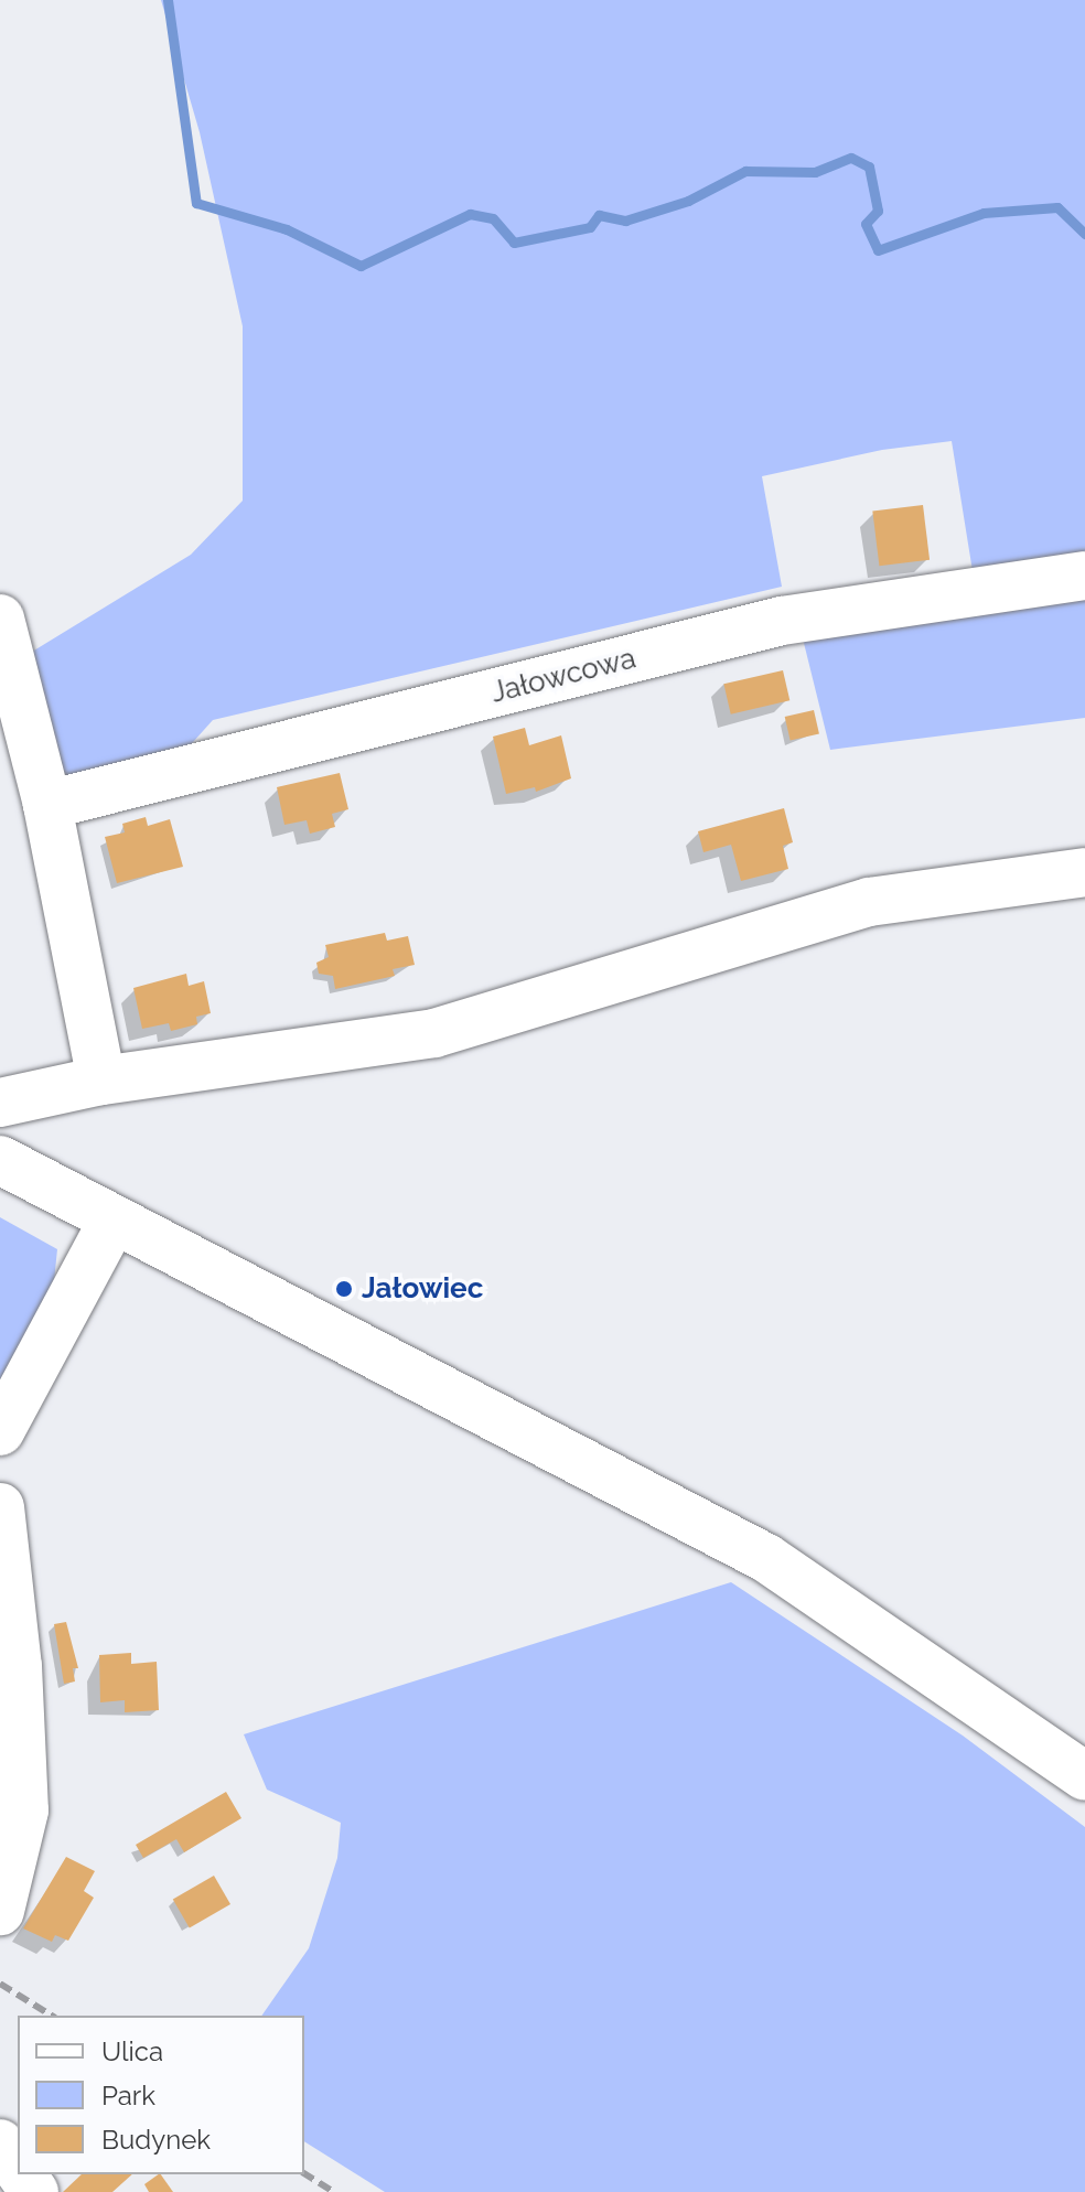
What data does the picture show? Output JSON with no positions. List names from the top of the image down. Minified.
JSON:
{"streets":{"street":["Jałowcowa"]},"places":["Jałowiec"],"legend":["Ulica","Park","Budynek"]}
